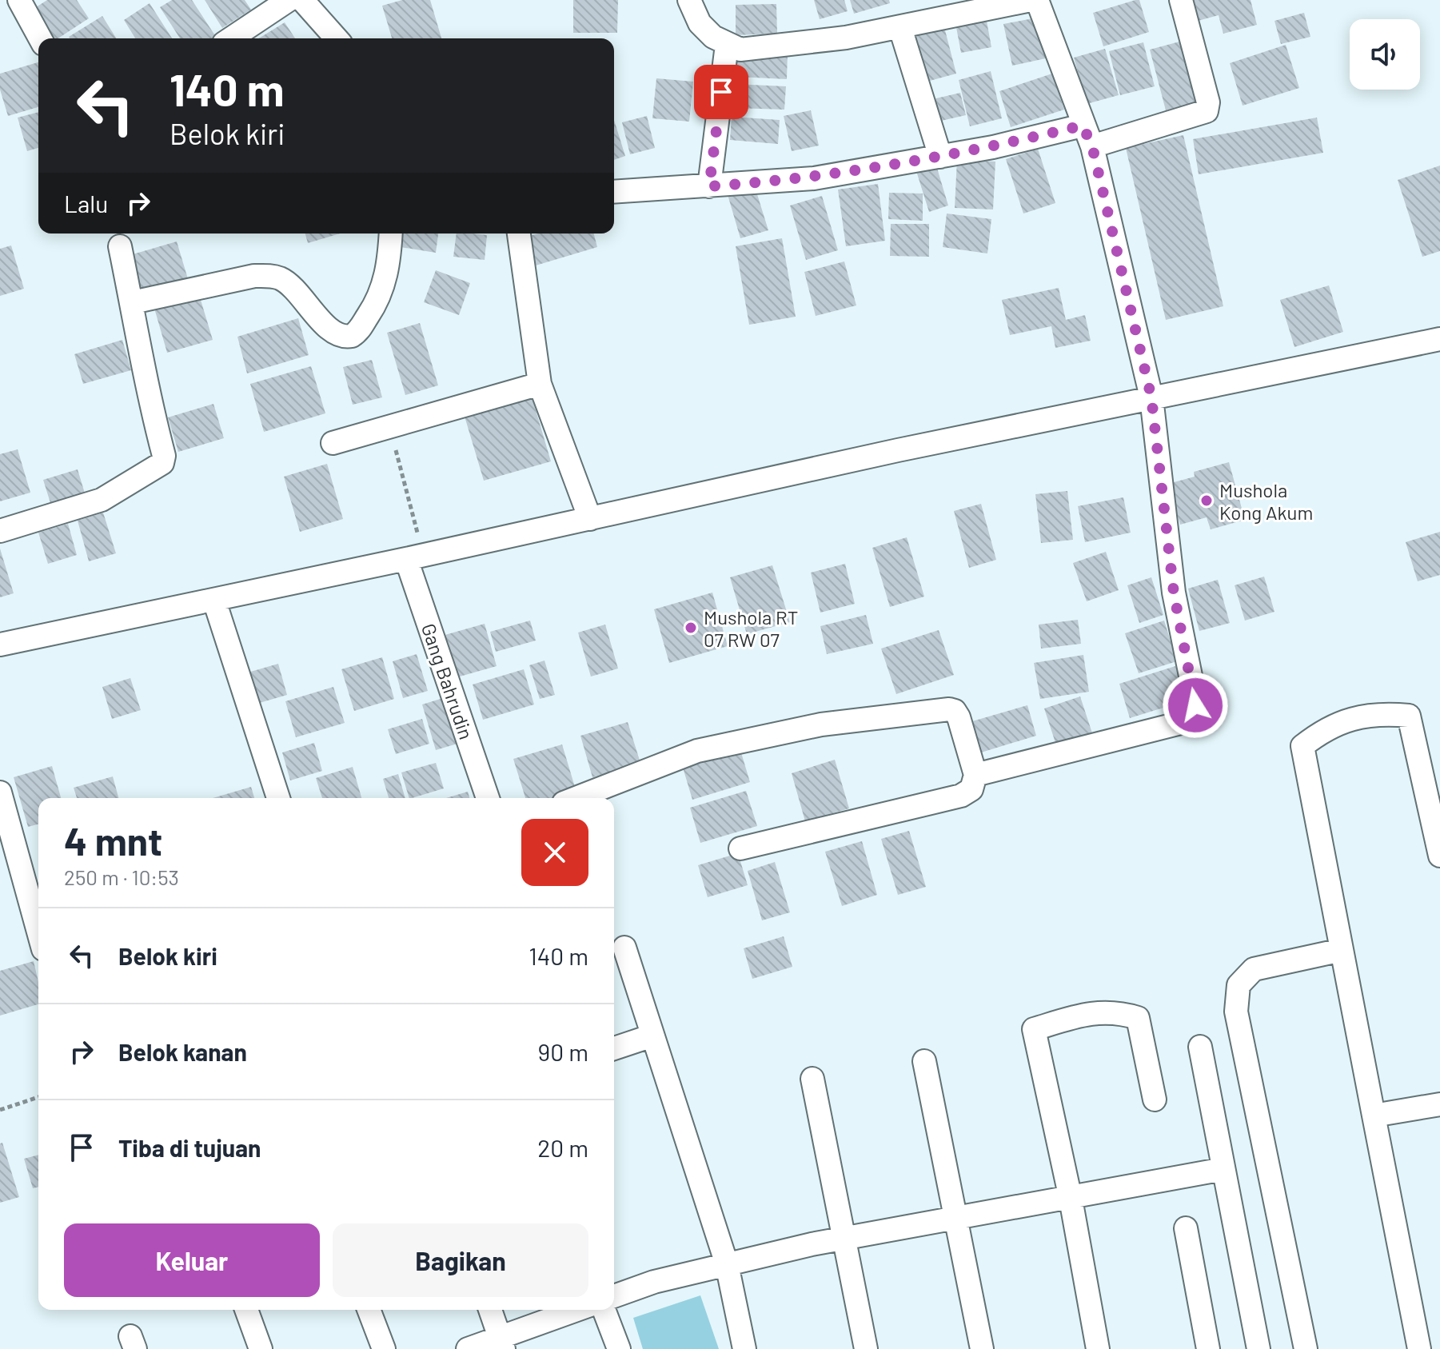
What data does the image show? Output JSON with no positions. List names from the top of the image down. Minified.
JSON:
{"streets":{"street":["Gang Bahrudin"]},"places":["Mushola Kong Akum","Mushola RT 07 RW 07"],"page":{"turn":["140 m","Belok kiri"],"then":"Lalu","heading":["4 mnt","250 m · 10:53"],"list":[{"name":"Belok kiri","value":"140 m"},{"name":"Belok kanan","value":"90 m"},{"name":"Tiba di tujuan","value":"20 m"}],"buttons":["Keluar","Bagikan"]}}
